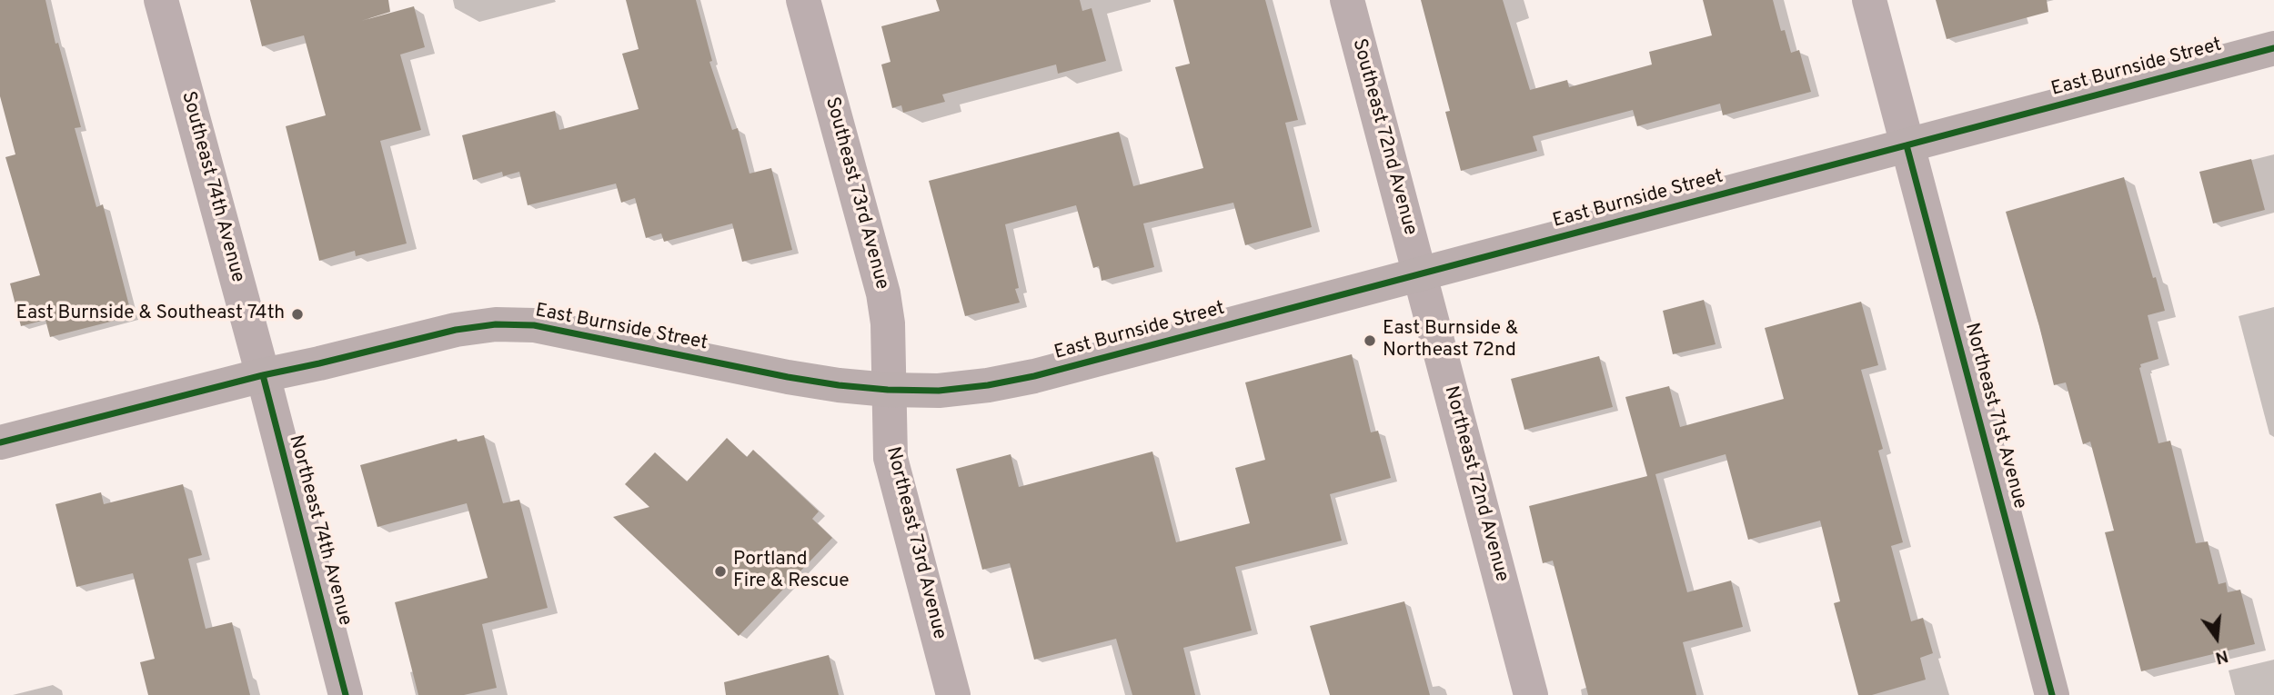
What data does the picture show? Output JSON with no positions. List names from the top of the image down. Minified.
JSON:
{"streets":{"street":["East Burnside Street","Southeast 72nd Avenue","Southeast 74th Avenue","Southeast 73rd Avenue","Northeast 71st Avenue","Northeast 72nd Avenue","Northeast 74th Avenue","Northeast 73rd Avenue"]},"crossings":[["East Burnside Street","Southeast 72nd Avenue"],["East Burnside Street","Southeast 74th Avenue"],["East Burnside Street","Southeast 73rd Avenue"],["East Burnside Street","Northeast 71st Avenue"],["East Burnside Street","Northeast 72nd Avenue"],["East Burnside Street","Northeast 74th Avenue"],["East Burnside Street","Northeast 73rd Avenue"],["Southeast 72nd Avenue","Northeast 72nd Avenue"],["Southeast 74th Avenue","Northeast 74th Avenue"],["Southeast 73rd Avenue","Northeast 73rd Avenue"]],"places":["East Burnside & Southeast 74th","East Burnside & Northeast 72nd","Portland Fire & Rescue"],"north":"bottom"}
